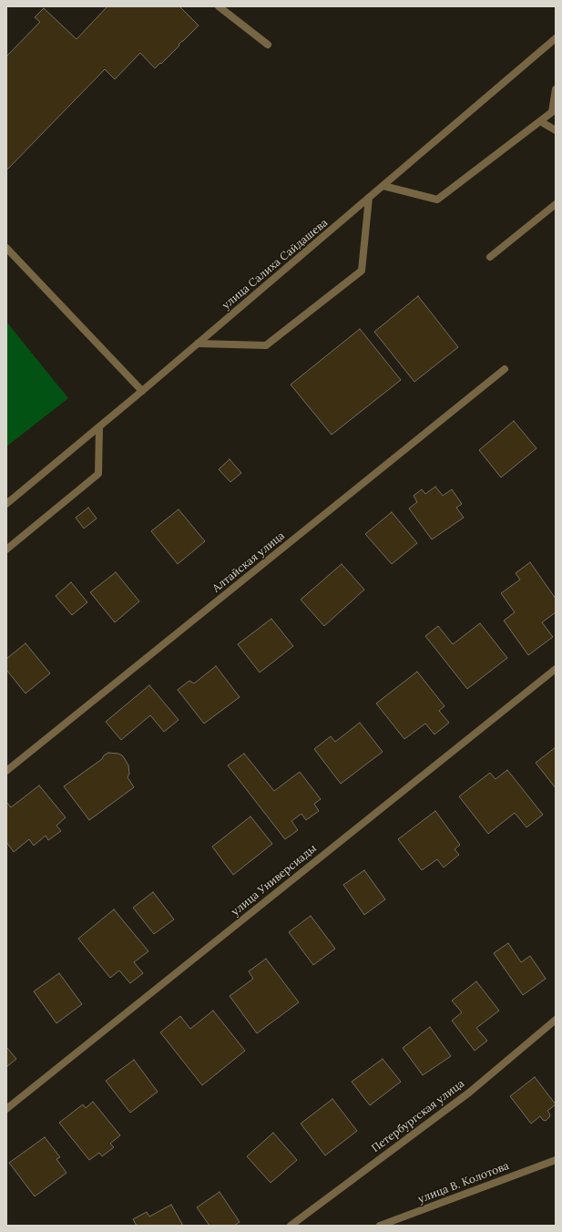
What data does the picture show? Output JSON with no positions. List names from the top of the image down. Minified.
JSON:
{"streets":{"street":["улица Салиха Сайдашева","Алтайская улица","улица Универсиады","Петербургская улица","улица В. Колотова"]}}
